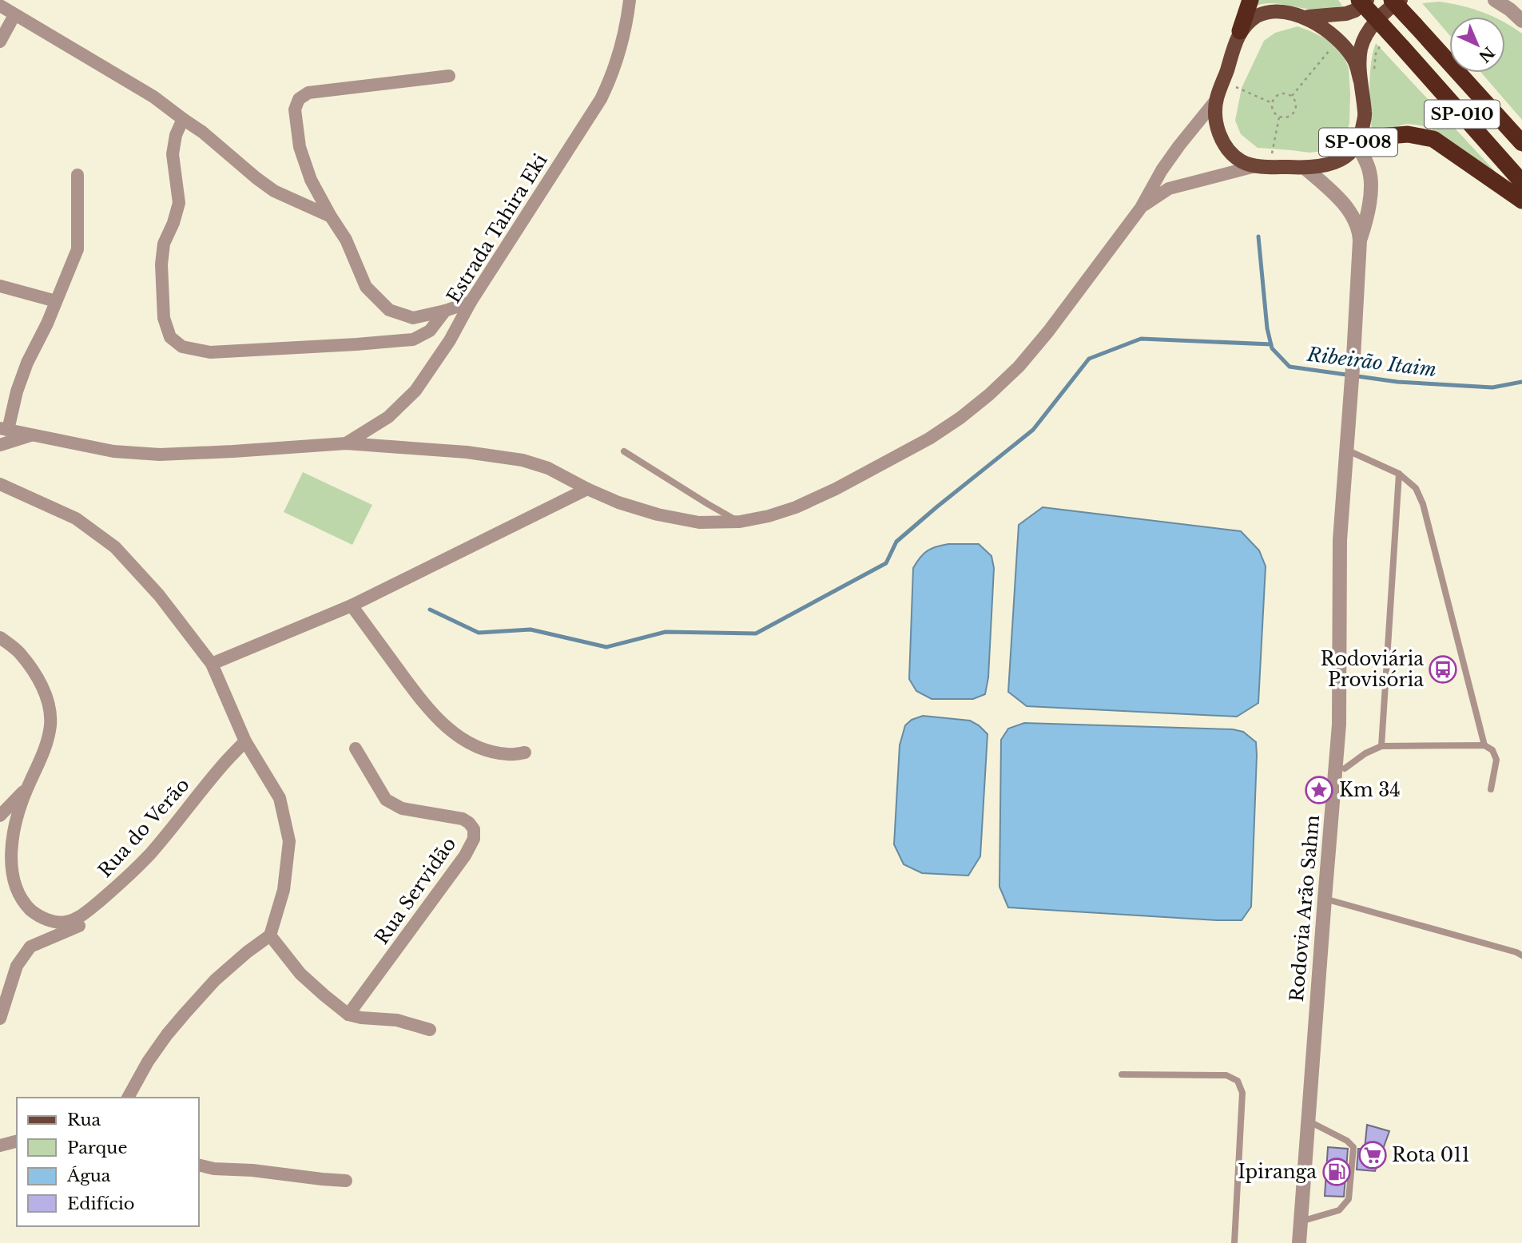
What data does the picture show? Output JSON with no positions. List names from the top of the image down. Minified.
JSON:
{"streets":{"highway":["SP-010"],"main road":["SP-008"],"street":["Estrada Tahira Eki","Rua do Verão","Rua Servidão","Rodovia Arão Sahm"]},"crossings":[["SP-008","Rodovia Arão Sahm"]],"water":["Ribeirão Itaim"],"places":{"bus stop":["Rodoviária Provisória"],"place":["Km 34"],"supermarket":["Rota 011"],"fuel station":["Ipiranga"]},"legend":["Rua","Parque","Água","Edifício"],"north":"bottom right"}
